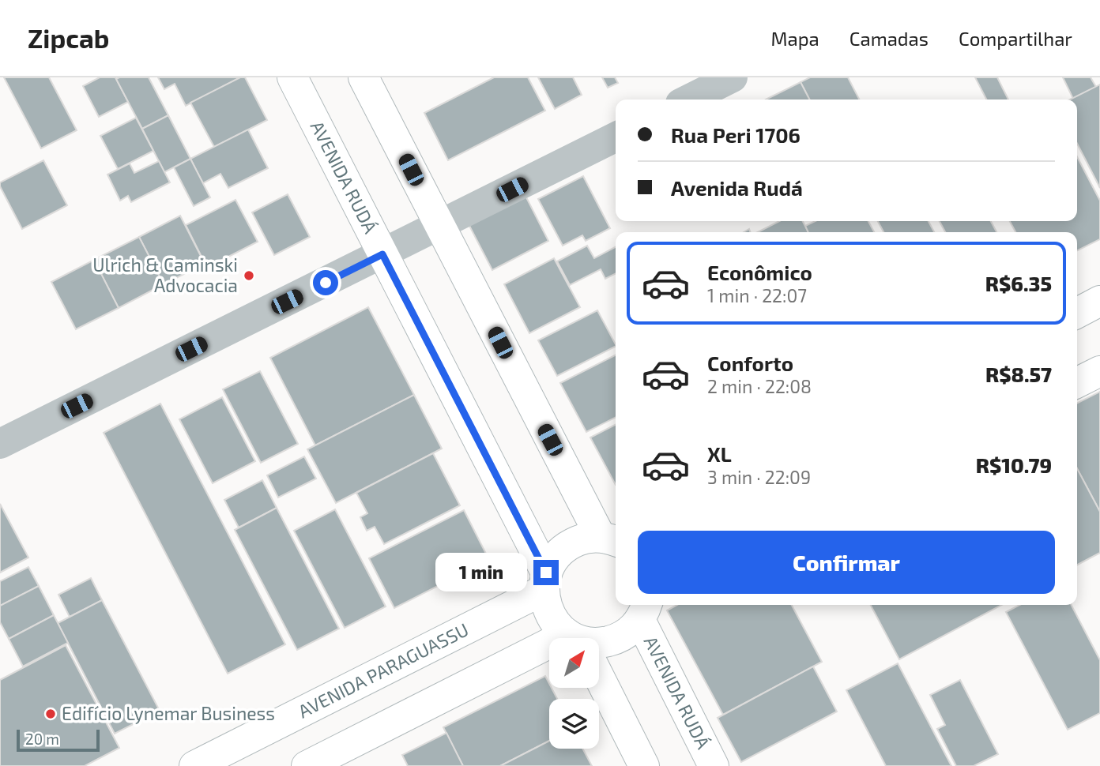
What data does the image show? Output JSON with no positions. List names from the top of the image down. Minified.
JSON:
{"streets":{"main road":["AVENIDA RUDÁ","AVENIDA PARAGUASSU"]},"crossings":[["AVENIDA RUDÁ","AVENIDA PARAGUASSU"]],"places":["Ulrich & Caminski Advocacia","Edifício Lynemar Business"],"scale_bar":"20 m","north":"top right","page":{"header":"Zipcab","nav":["Mapa","Camadas","Compartilhar"],"banner":["Rua Peri 1706","Avenida Rudá"],"list":[{"name":"Econômico","note":"1 min · 22:07","value":"R$6.35"},{"name":"Conforto","note":"2 min · 22:08","value":"R$8.57"},{"name":"XL","note":"3 min · 22:09","value":"R$10.79"}],"buttons":"Confirmar","bubble":"1 min","scale":"20 m"}}
